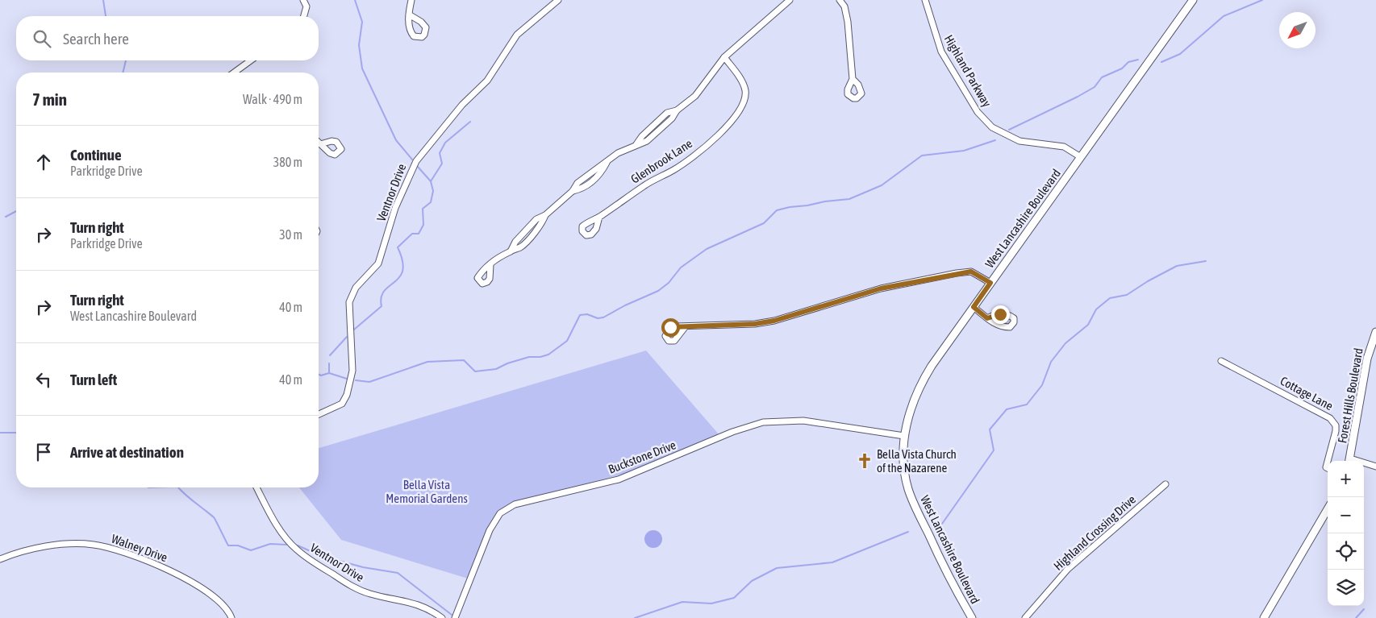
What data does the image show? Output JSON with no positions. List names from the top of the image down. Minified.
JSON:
{"streets":{"main road":["West Lancashire Boulevard","Forest Hills Boulevard"],"street":["Highland Parkway","Glenbrook Lane","Ventnor Drive","Cottage Lane","Buckstone Drive","Highland Crossing Drive","Walney Drive"]},"crossings":[["Highland Parkway","West Lancashire Boulevard"],["West Lancashire Boulevard","Buckstone Drive"]],"parks":["Bella Vista Memorial Gardens"],"places":{"church":["Bella Vista Church of the Nazarene"]},"north":"bottom left","page":{"search":"Search here","heading":["7 min","Walk · 490 m"],"list":[["Continue","Parkridge Drive","380 m"],["Turn right","Parkridge Drive","30 m"],["Turn right","West Lancashire Boulevard","40 m"],["Turn left","40 m"],"Arrive at destination"],"map_buttons":["+","−"]}}
